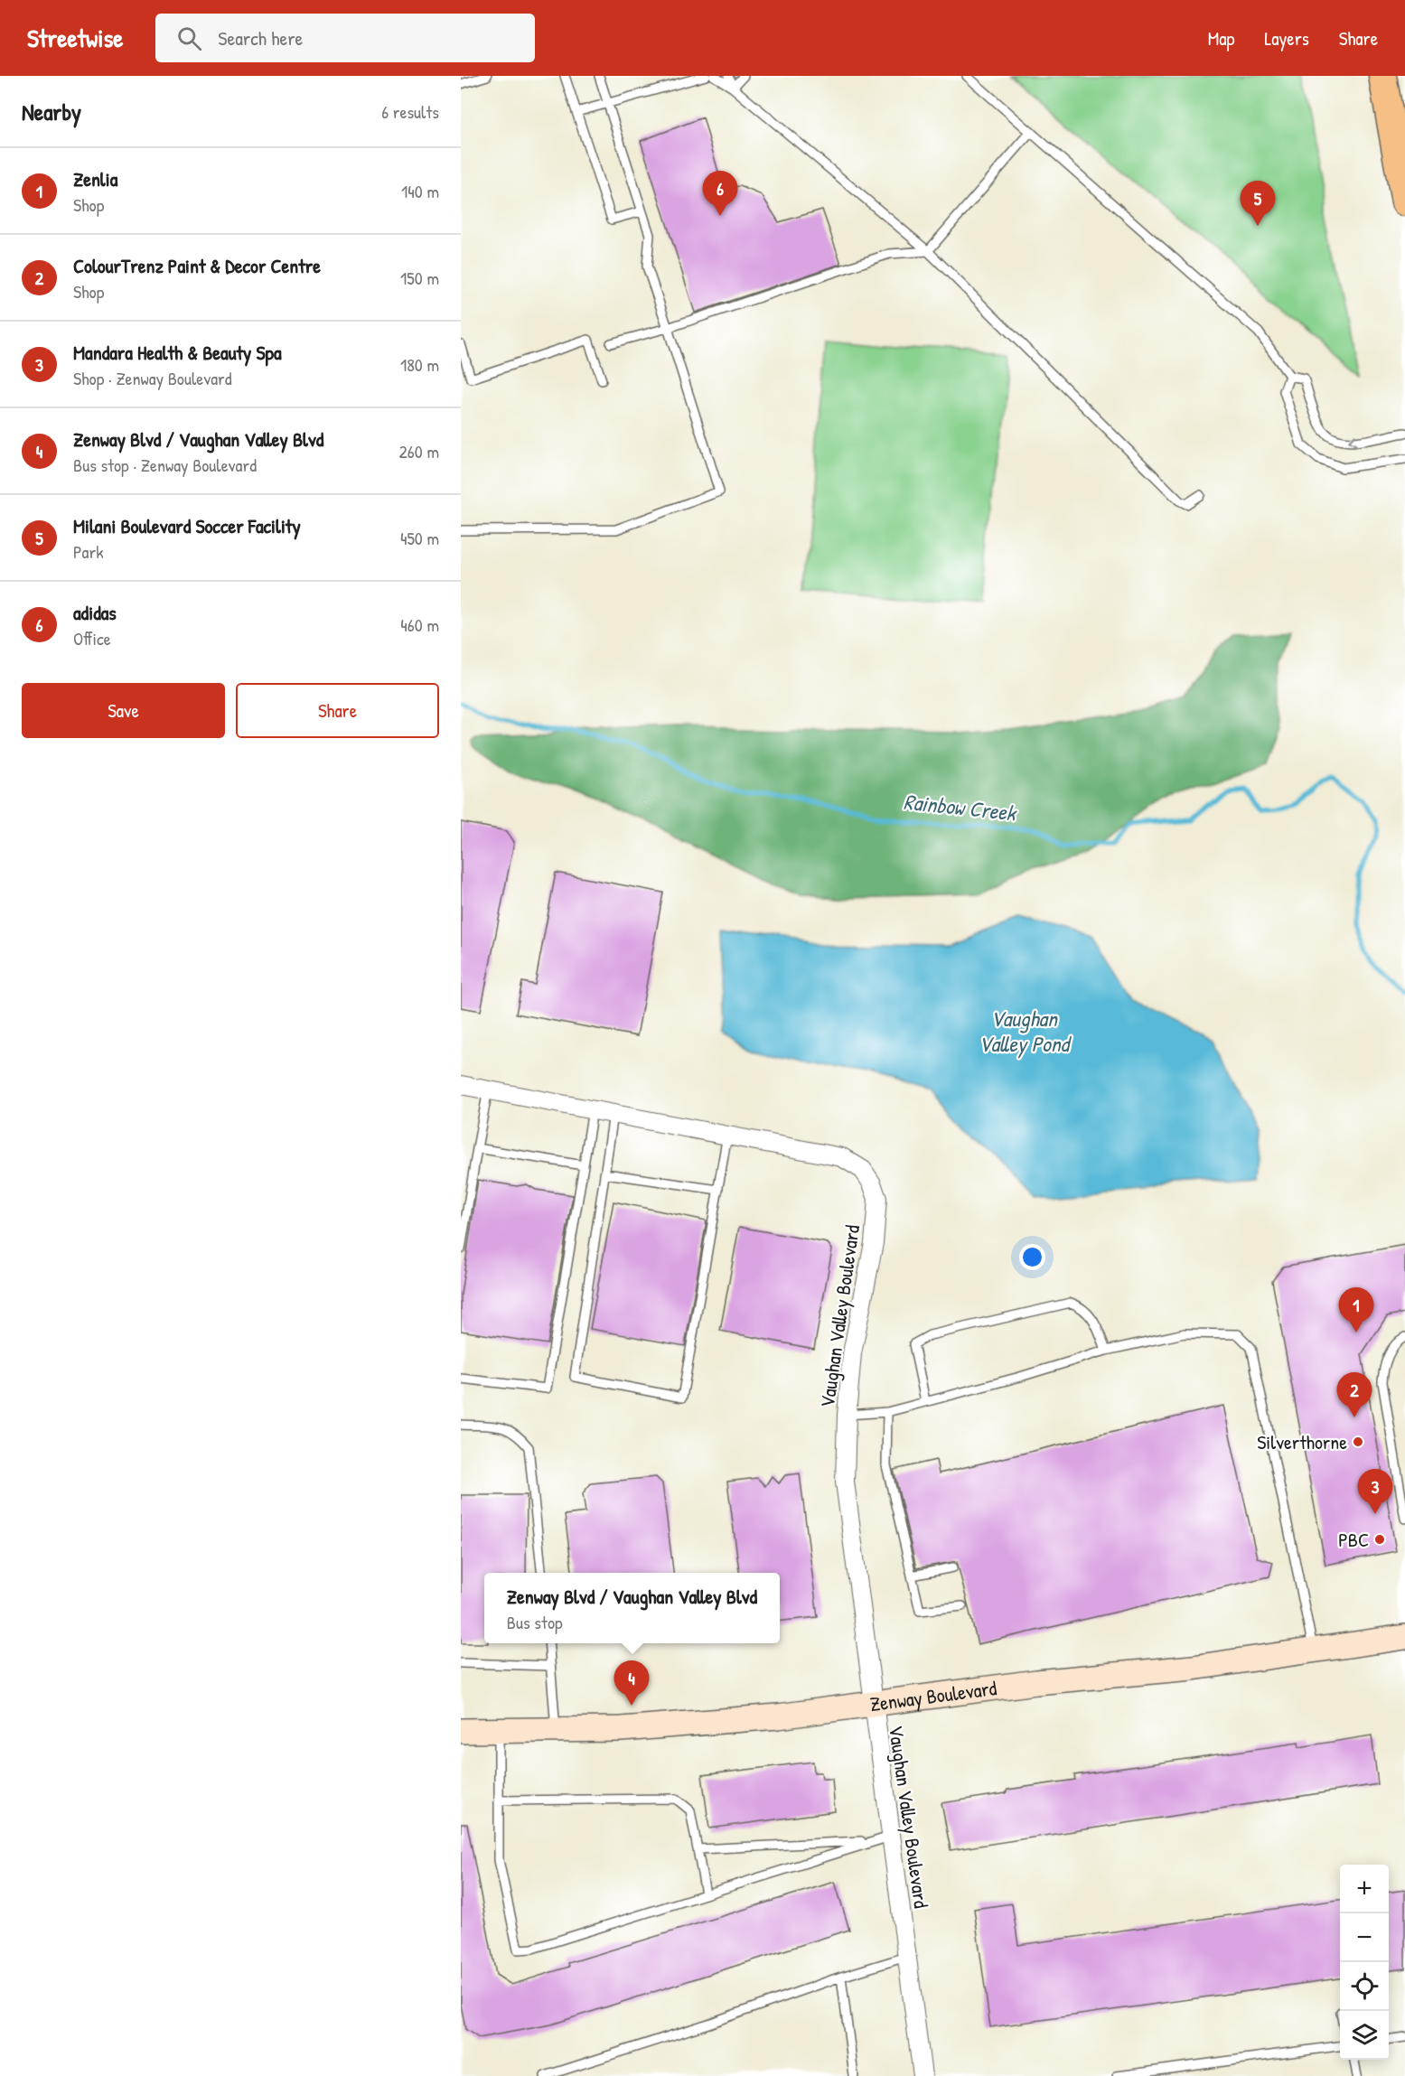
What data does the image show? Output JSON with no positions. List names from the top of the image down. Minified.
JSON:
{"streets":{"street":["Vaughan Valley Boulevard","Zenway Boulevard"]},"crossings":[["Vaughan Valley Boulevard","Zenway Boulevard"]],"water":["Rainbow Creek","Vaughan Valley Pond"],"places":["Silverthorne","PBC"],"page":{"header":"Streetwise","search":"Search here","nav":["Map","Layers","Share"],"heading":["Nearby","6 results"],"list":[{"mark":"1","name":"Zenlia","note":"Shop","value":"140 m"},{"mark":"2","name":"ColourTrenz Paint & Decor Centre","note":"Shop","value":"150 m"},{"mark":"3","name":"Mandara Health & Beauty Spa","note":"Shop · Zenway Boulevard","value":"180 m"},{"mark":"4","name":"Zenway Blvd / Vaughan Valley Blvd","note":"Bus stop · Zenway Boulevard","value":"260 m"},{"mark":"5","name":"Milani Boulevard Soccer Facility","note":"Park","value":"450 m"},{"mark":"6","name":"adidas","note":"Office","value":"460 m"}],"pins":["6","5","1","2","3","4"],"buttons":["Save","Share"],"popup":["Zenway Blvd / Vaughan Valley Blvd","Bus stop"],"map_buttons":["+","−"]}}
